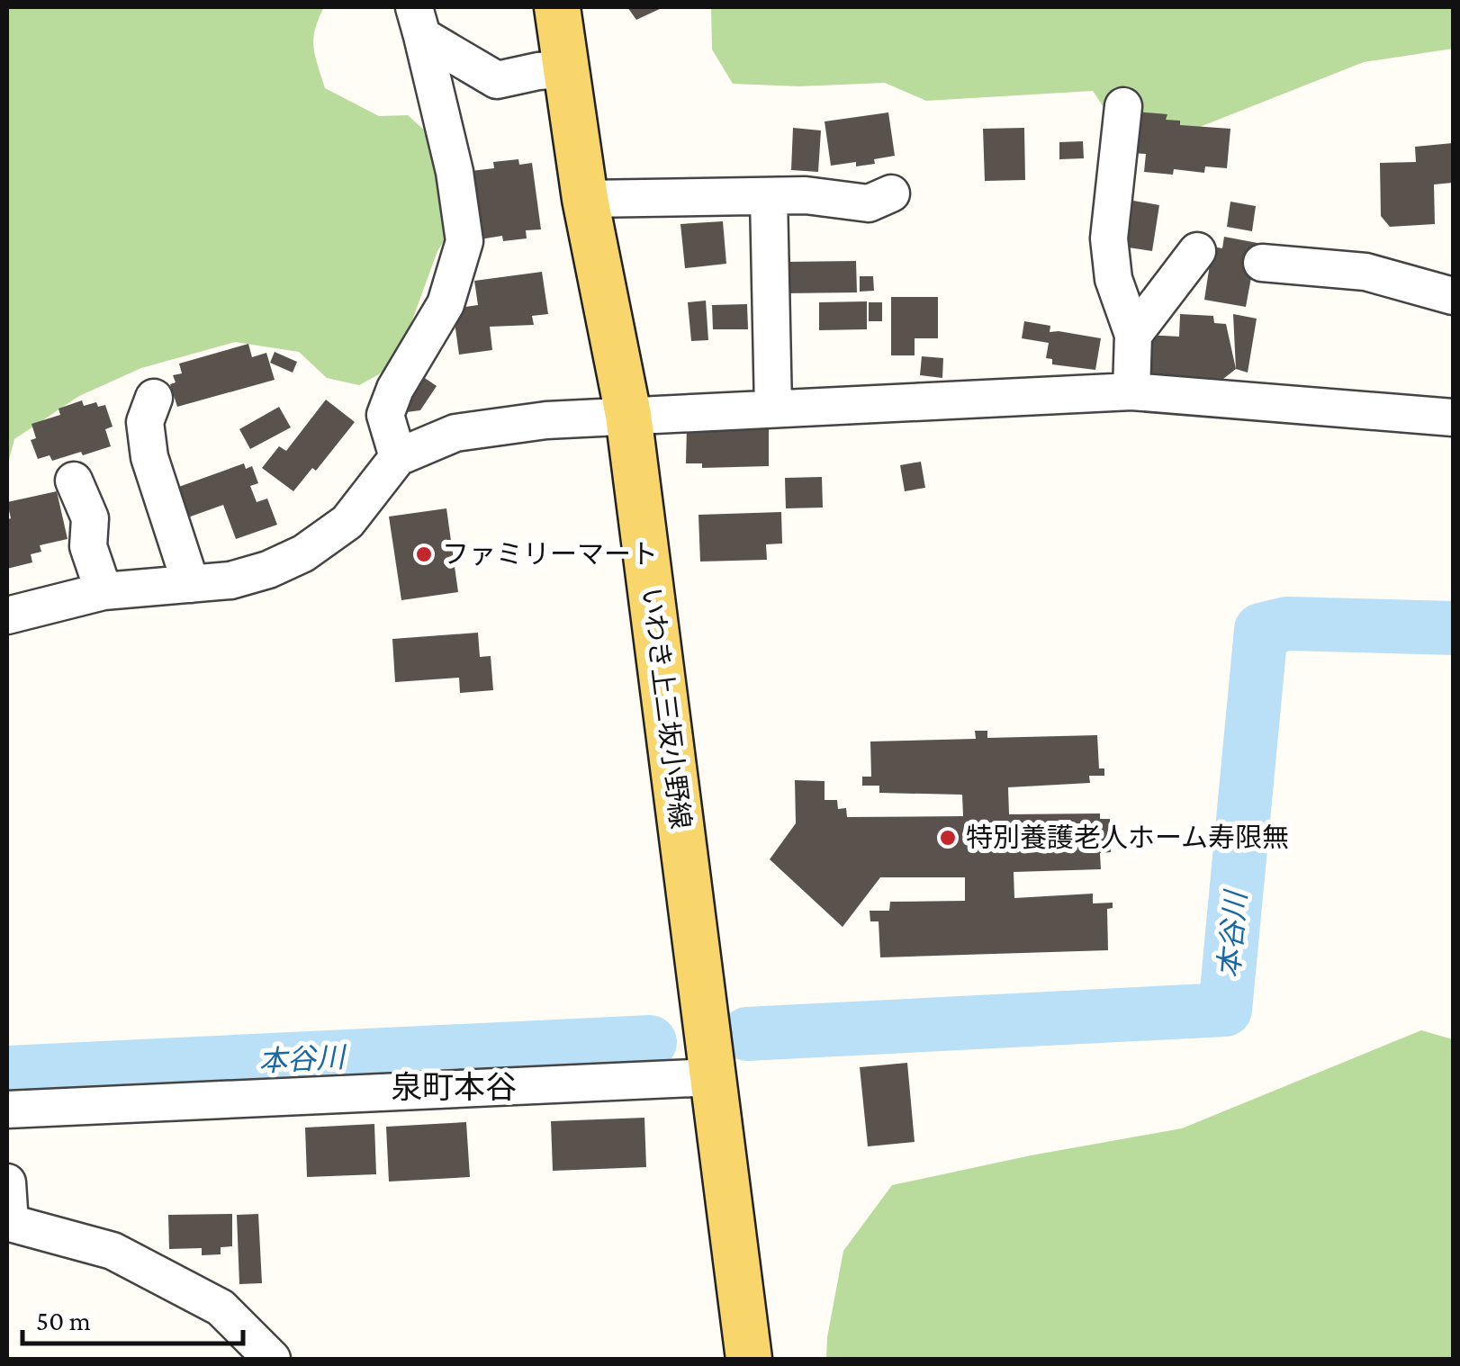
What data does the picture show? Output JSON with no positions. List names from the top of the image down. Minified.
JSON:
{"streets":{"main road":["いわき上三坂小野線"]},"districts":["泉町本谷"],"water":["本谷川"],"places":["ファミリーマート","特別養護老人ホーム寿限無"],"scale_bar":"50 m"}
